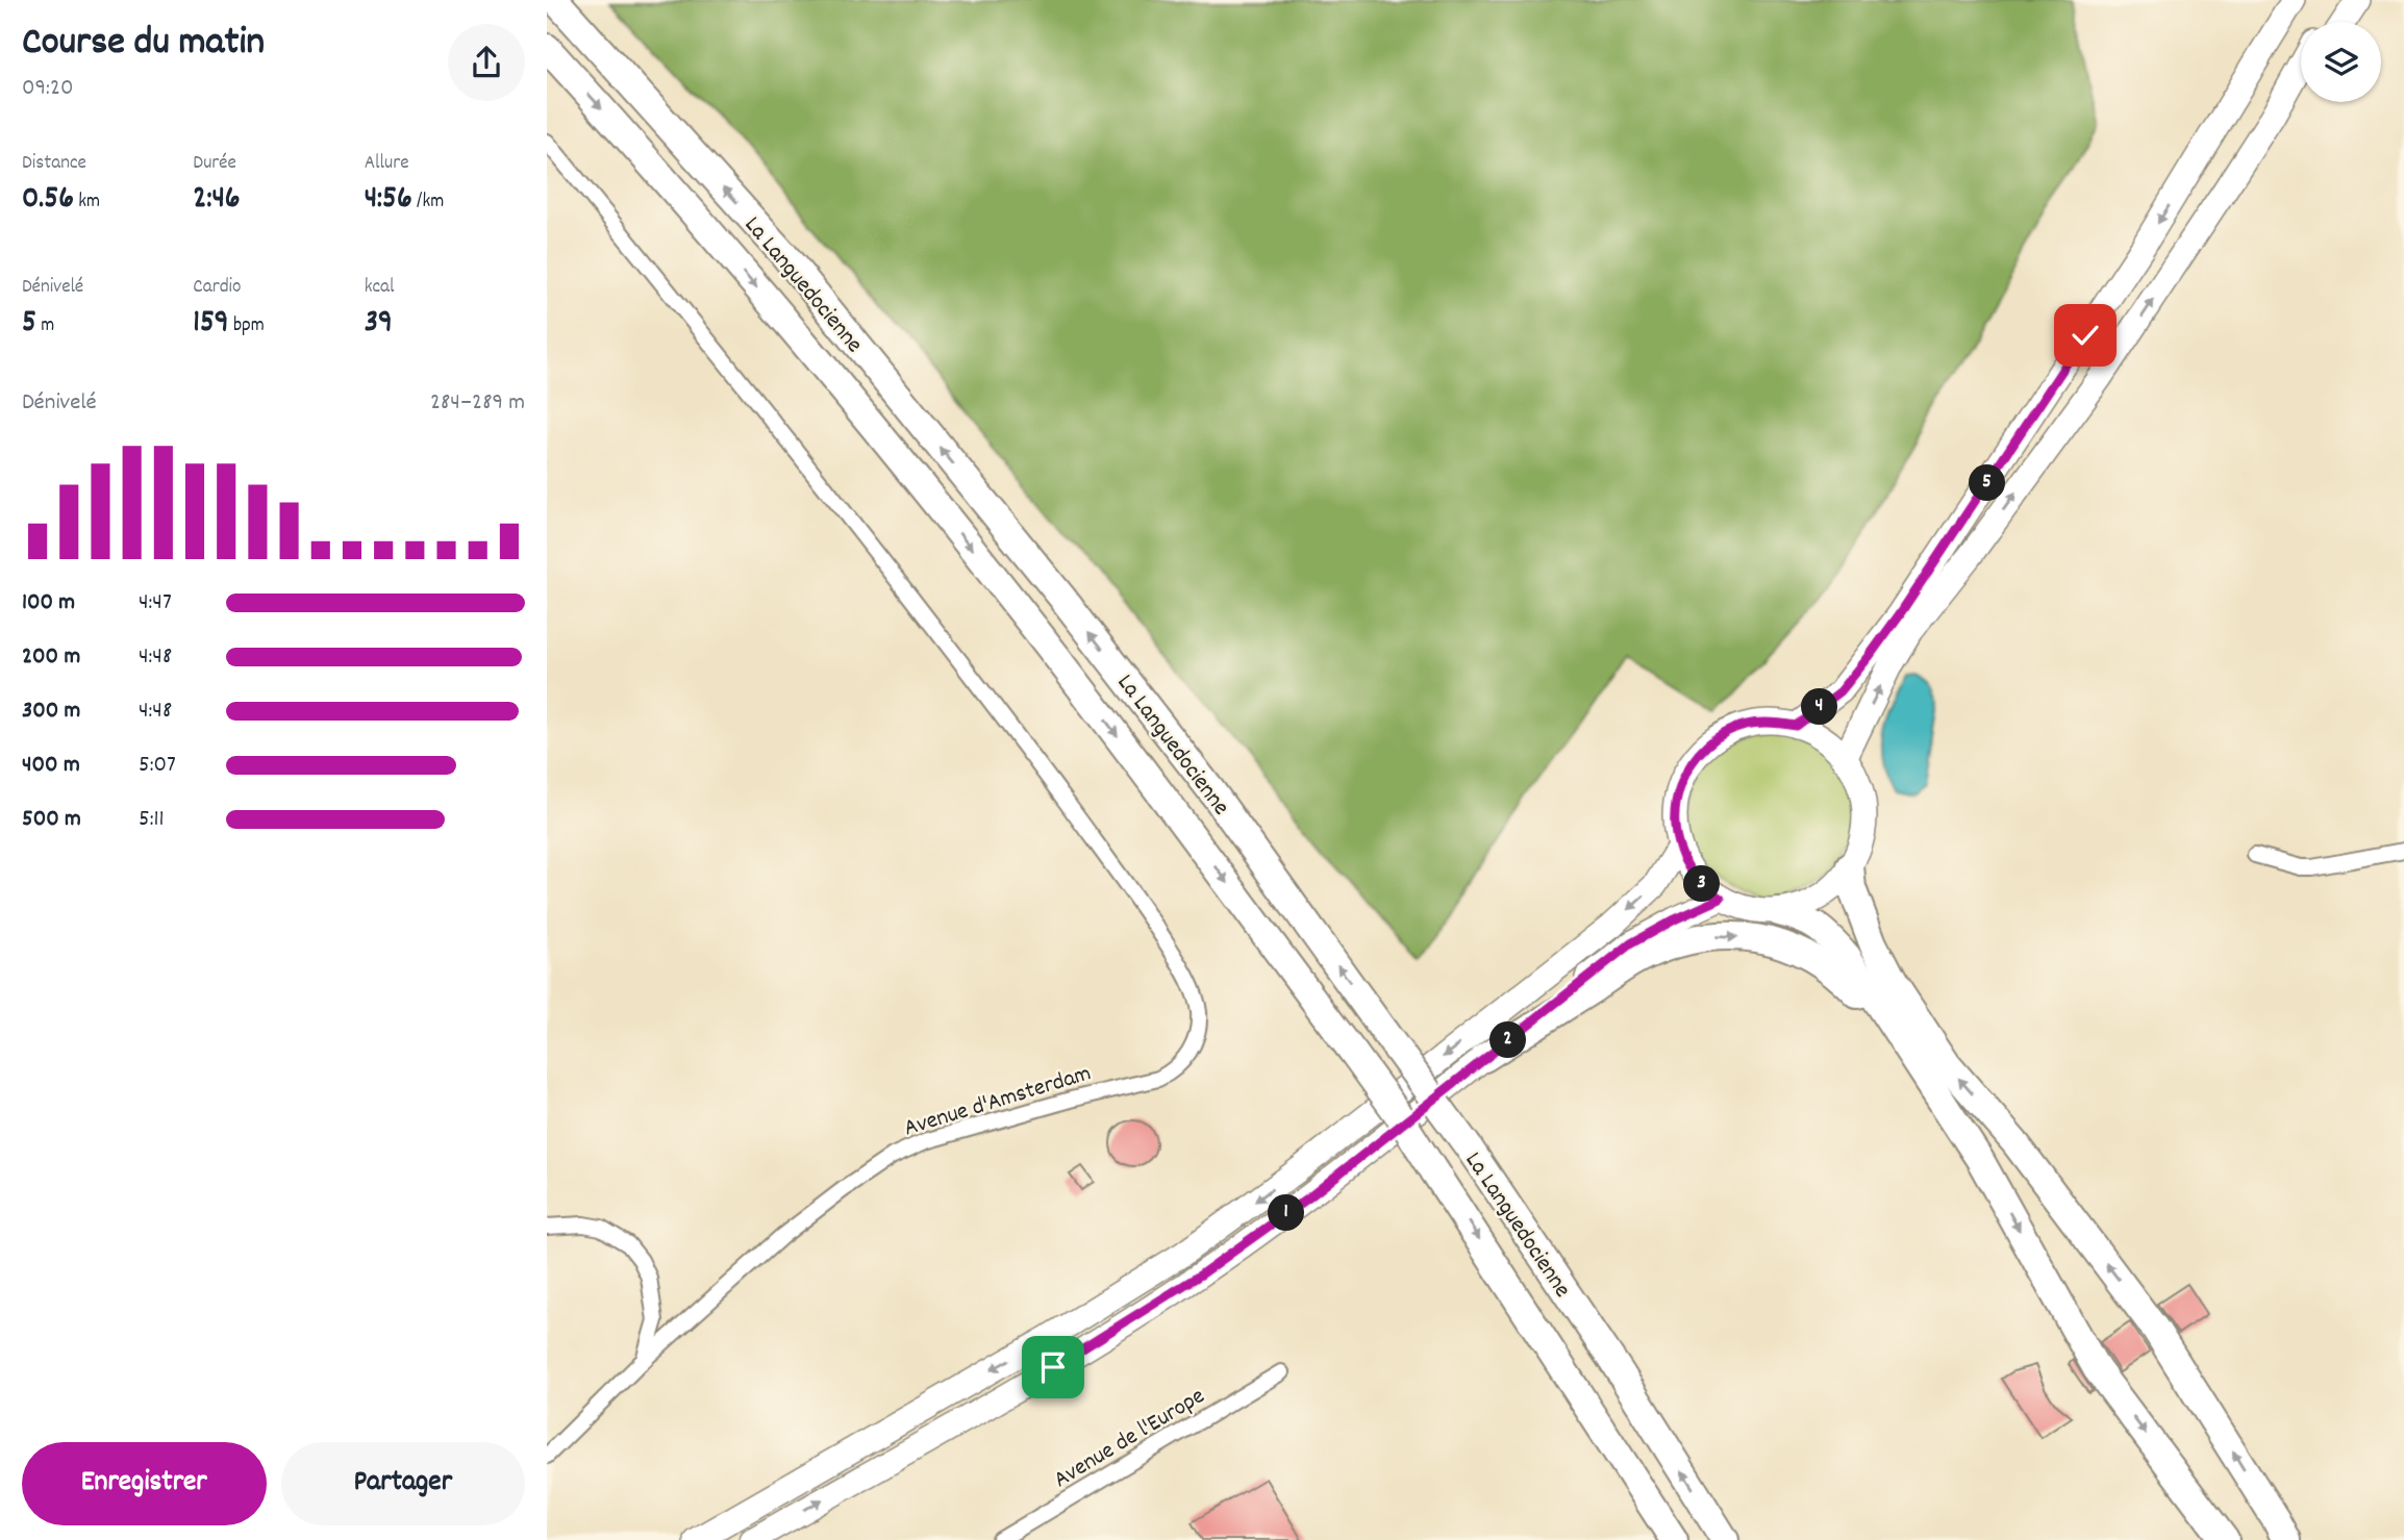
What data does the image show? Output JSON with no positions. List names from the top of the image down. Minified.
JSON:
{"streets":{"highway":["La Languedocienne"],"street":["Avenue d'Amsterdam","Avenue de l'Europe"]},"page":{"heading":["Course du matin","09:20"],"stats":[["Distance","0.56 km"],["Durée","2:46"],["Allure","4:56 /km"],["Dénivelé","5 m"],["Cardio","159 bpm"],["kcal","39"]],"chart":["Dénivelé","284–289 m"],"pins":["5","4","3","2","1"],"list":[{"name":"100 m","note":"4:47"},{"name":"200 m","note":"4:48"},{"name":"300 m","note":"4:48"},{"name":"400 m","note":"5:07"},{"name":"500 m","note":"5:11"}],"buttons":["Enregistrer","Partager"]}}
